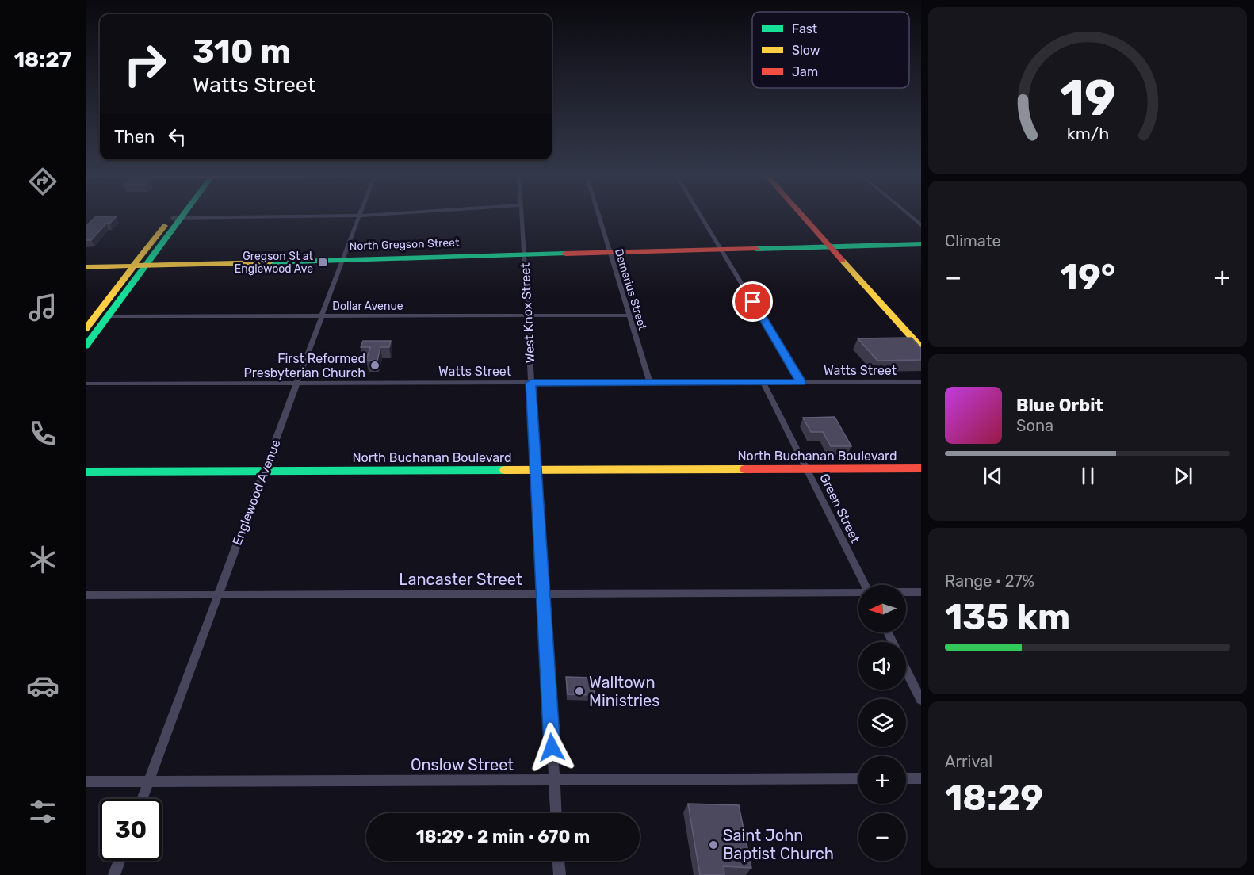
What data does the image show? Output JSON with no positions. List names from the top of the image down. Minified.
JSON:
{"streets":{"main road":["North Gregson Street","North Buchanan Boulevard"],"street":["Demerius Street","Dollar Avenue","West Knox Street","Watts Street","Englewood Avenue","Green Street","Lancaster Street","Onslow Street"]},"crossings":[["North Gregson Street","Demerius Street"],["North Gregson Street","West Knox Street"],["North Gregson Street","Englewood Avenue"],["Demerius Street","Dollar Avenue"],["Demerius Street","Watts Street"],["Dollar Avenue","West Knox Street"],["Dollar Avenue","Englewood Avenue"],["West Knox Street","Watts Street"],["West Knox Street","North Buchanan Boulevard"],["West Knox Street","Lancaster Street"],["West Knox Street","Onslow Street"],["Watts Street","Englewood Avenue"],["Watts Street","Green Street"],["North Buchanan Boulevard","Englewood Avenue"],["North Buchanan Boulevard","Green Street"],["Englewood Avenue","Lancaster Street"],["Englewood Avenue","Onslow Street"]],"places":{"transit":["Gregson St at Englewood Ave"],"other":["First Reformed Presbyterian Church","Walltown Ministries","Saint John Baptist Church"]},"legend":["Fast","Slow","Jam"],"north":"left","page":{"tabs":"18:27","turn":["310 m","Watts Street"],"then":"Then","tile":["Climate",["Range · 27%","135 km"],["Arrival","18:29"]],"heat":["−","19°","+"],"song":["Blue Orbit","Sona"],"map_buttons":["+","−"],"limit":"30","trip":"18:29 · 2 min · 670 m","gauge":["19","km/h"]}}
